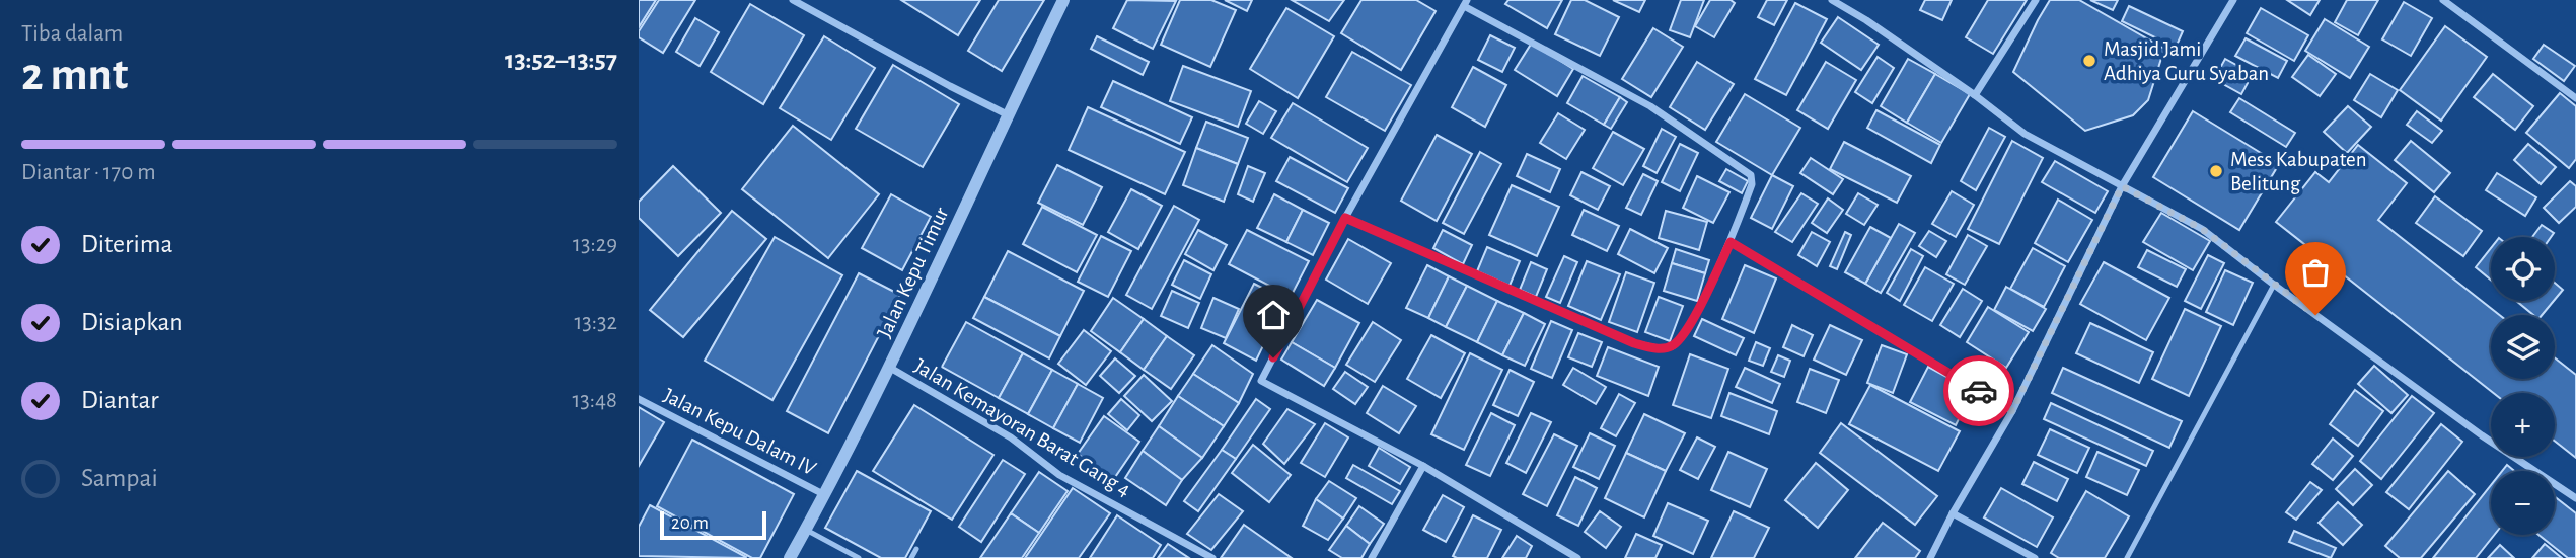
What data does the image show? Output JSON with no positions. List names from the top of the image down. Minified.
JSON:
{"streets":{"street":["Jalan Kepu Timur","Jalan Kemayoran Barat Gang 4","Jalan Kepu Dalam IV"]},"crossings":[["Jalan Kepu Timur","Jalan Kemayoran Barat Gang 4"],["Jalan Kepu Timur","Jalan Kepu Dalam IV"]],"places":["Masjid Jami Adhiya Guru Syaban","Mess Kabupaten Belitung"],"scale_bar":"20 m","page":{"heading":["2 mnt","Tiba dalam","13:52–13:57"],"bar":"Diantar · 170 m","list":[["Diterima","13:29"],["Disiapkan","13:32"],["Diantar","13:48"],"Sampai"],"map_buttons":["+","−"],"scale":"20 m"}}
